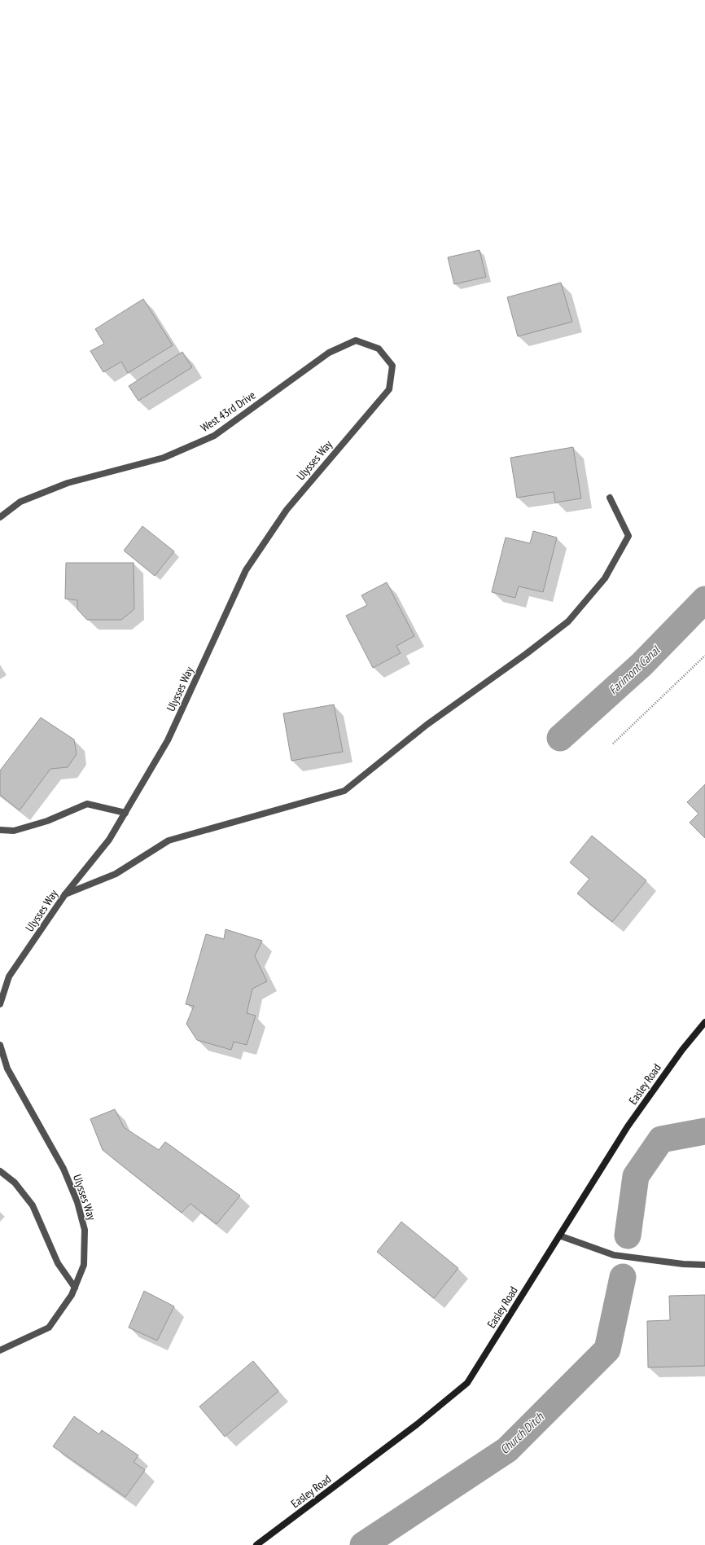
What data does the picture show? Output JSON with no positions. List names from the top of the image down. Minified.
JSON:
{"streets":{"street":["West 43rd Drive","Ulysses Way","Easley Road"]},"crossings":[["West 43rd Drive","Ulysses Way"]],"water":["Farimont Canal","Church Ditch"]}
